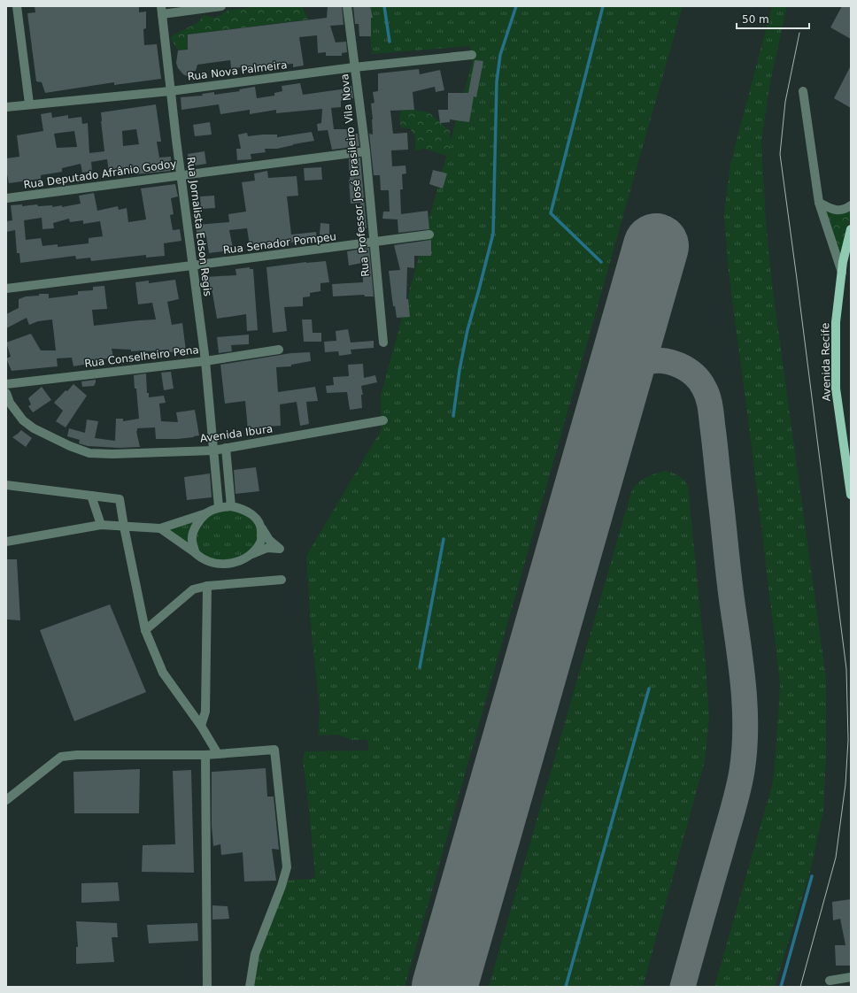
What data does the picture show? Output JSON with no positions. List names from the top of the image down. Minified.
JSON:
{"streets":{"main road":["Avenida Recife"],"street":["Rua Nova Palmeira","Rua Deputado Afrânio Godoy","Rua Professor José Brasileiro Vila Nova","Rua Jornalista Edson Regis","Rua Senador Pompeu","Rua Conselheiro Pena","Avenida Ibura"]},"crossings":[["Rua Nova Palmeira","Rua Professor José Brasileiro Vila Nova"],["Rua Nova Palmeira","Rua Jornalista Edson Regis"],["Rua Deputado Afrânio Godoy","Rua Professor José Brasileiro Vila Nova"],["Rua Deputado Afrânio Godoy","Rua Jornalista Edson Regis"],["Rua Professor José Brasileiro Vila Nova","Rua Senador Pompeu"],["Rua Jornalista Edson Regis","Rua Senador Pompeu"],["Rua Jornalista Edson Regis","Rua Conselheiro Pena"],["Rua Jornalista Edson Regis","Avenida Ibura"]],"scale_bar":"50 m"}
